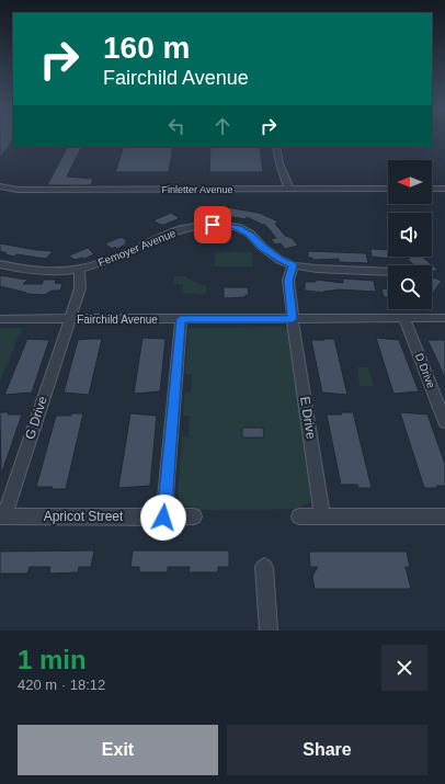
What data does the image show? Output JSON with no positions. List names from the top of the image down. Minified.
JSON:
{"streets":{"street":["Finletter Avenue","Femoyer Avenue","Fairchild Avenue","D Drive","G Drive","E Drive","Apricot Street"]},"crossings":[["Femoyer Avenue","G Drive"],["Femoyer Avenue","E Drive"],["Fairchild Avenue","D Drive"],["Fairchild Avenue","G Drive"],["Fairchild Avenue","E Drive"],["G Drive","Apricot Street"]],"north":"left","page":{"turn":["160 m","Fairchild Avenue"],"heading":["1 min","420 m · 18:12"],"buttons":["Exit","Share"]}}
